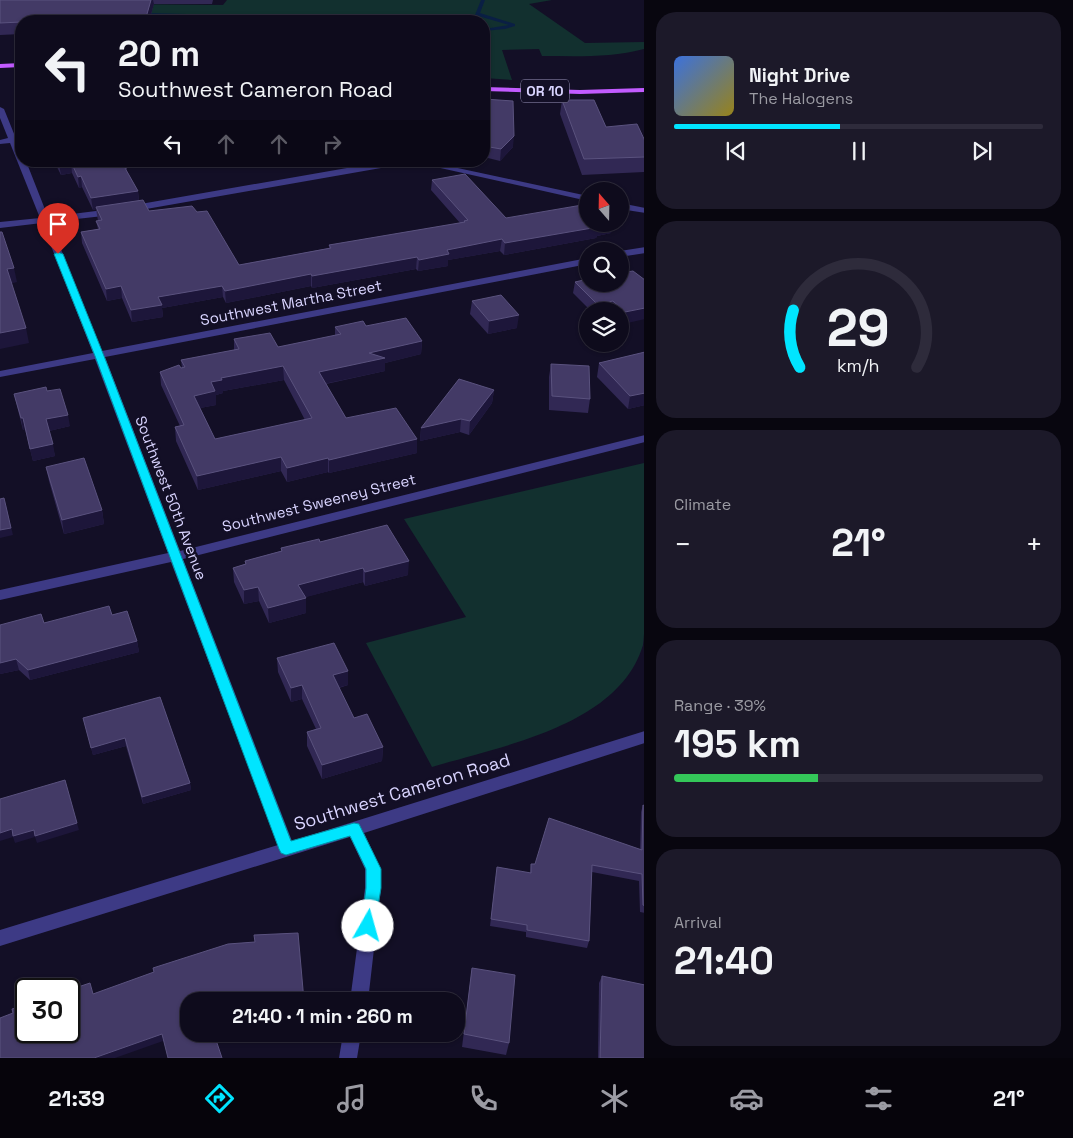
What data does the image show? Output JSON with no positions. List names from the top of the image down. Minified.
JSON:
{"streets":{"main road":["OR 10"],"street":["Southwest Martha Street","Southwest 50th Avenue","Southwest Sweeney Street","Southwest Cameron Road"]},"crossings":[["Southwest Martha Street","Southwest 50th Avenue"],["Southwest 50th Avenue","Southwest Sweeney Street"],["Southwest 50th Avenue","Southwest Cameron Road"]],"north":"top","page":{"turn":["20 m","Southwest Cameron Road"],"song":["Night Drive","The Halogens"],"tile":["Climate",["Range · 39%","195 km"],["Arrival","21:40"]],"heat":["−","21°","+"],"limit":"30","trip":"21:40 · 1 min · 260 m","tabs":["21:39","21°"],"gauge":["29","km/h"]}}
